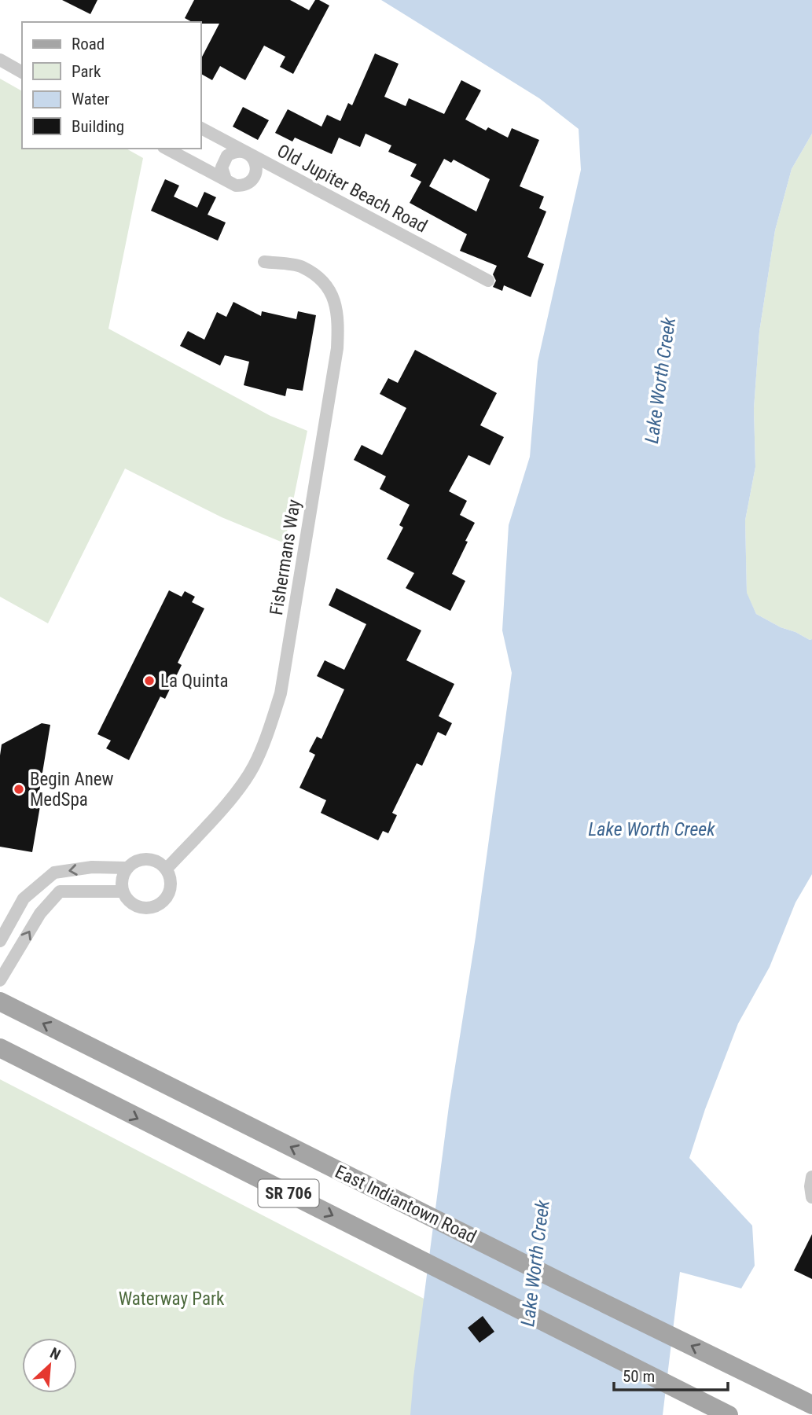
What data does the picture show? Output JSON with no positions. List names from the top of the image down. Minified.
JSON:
{"streets":{"main road":["SR 706","East Indiantown Road"],"street":["Old Jupiter Beach Road","Fishermans Way"]},"water":["Lake Worth Creek"],"parks":["Waterway Park"],"places":["La Quinta","Begin Anew MedSpa"],"legend":["Road","Park","Water","Building"],"scale_bar":"50 m","north":"top right"}
